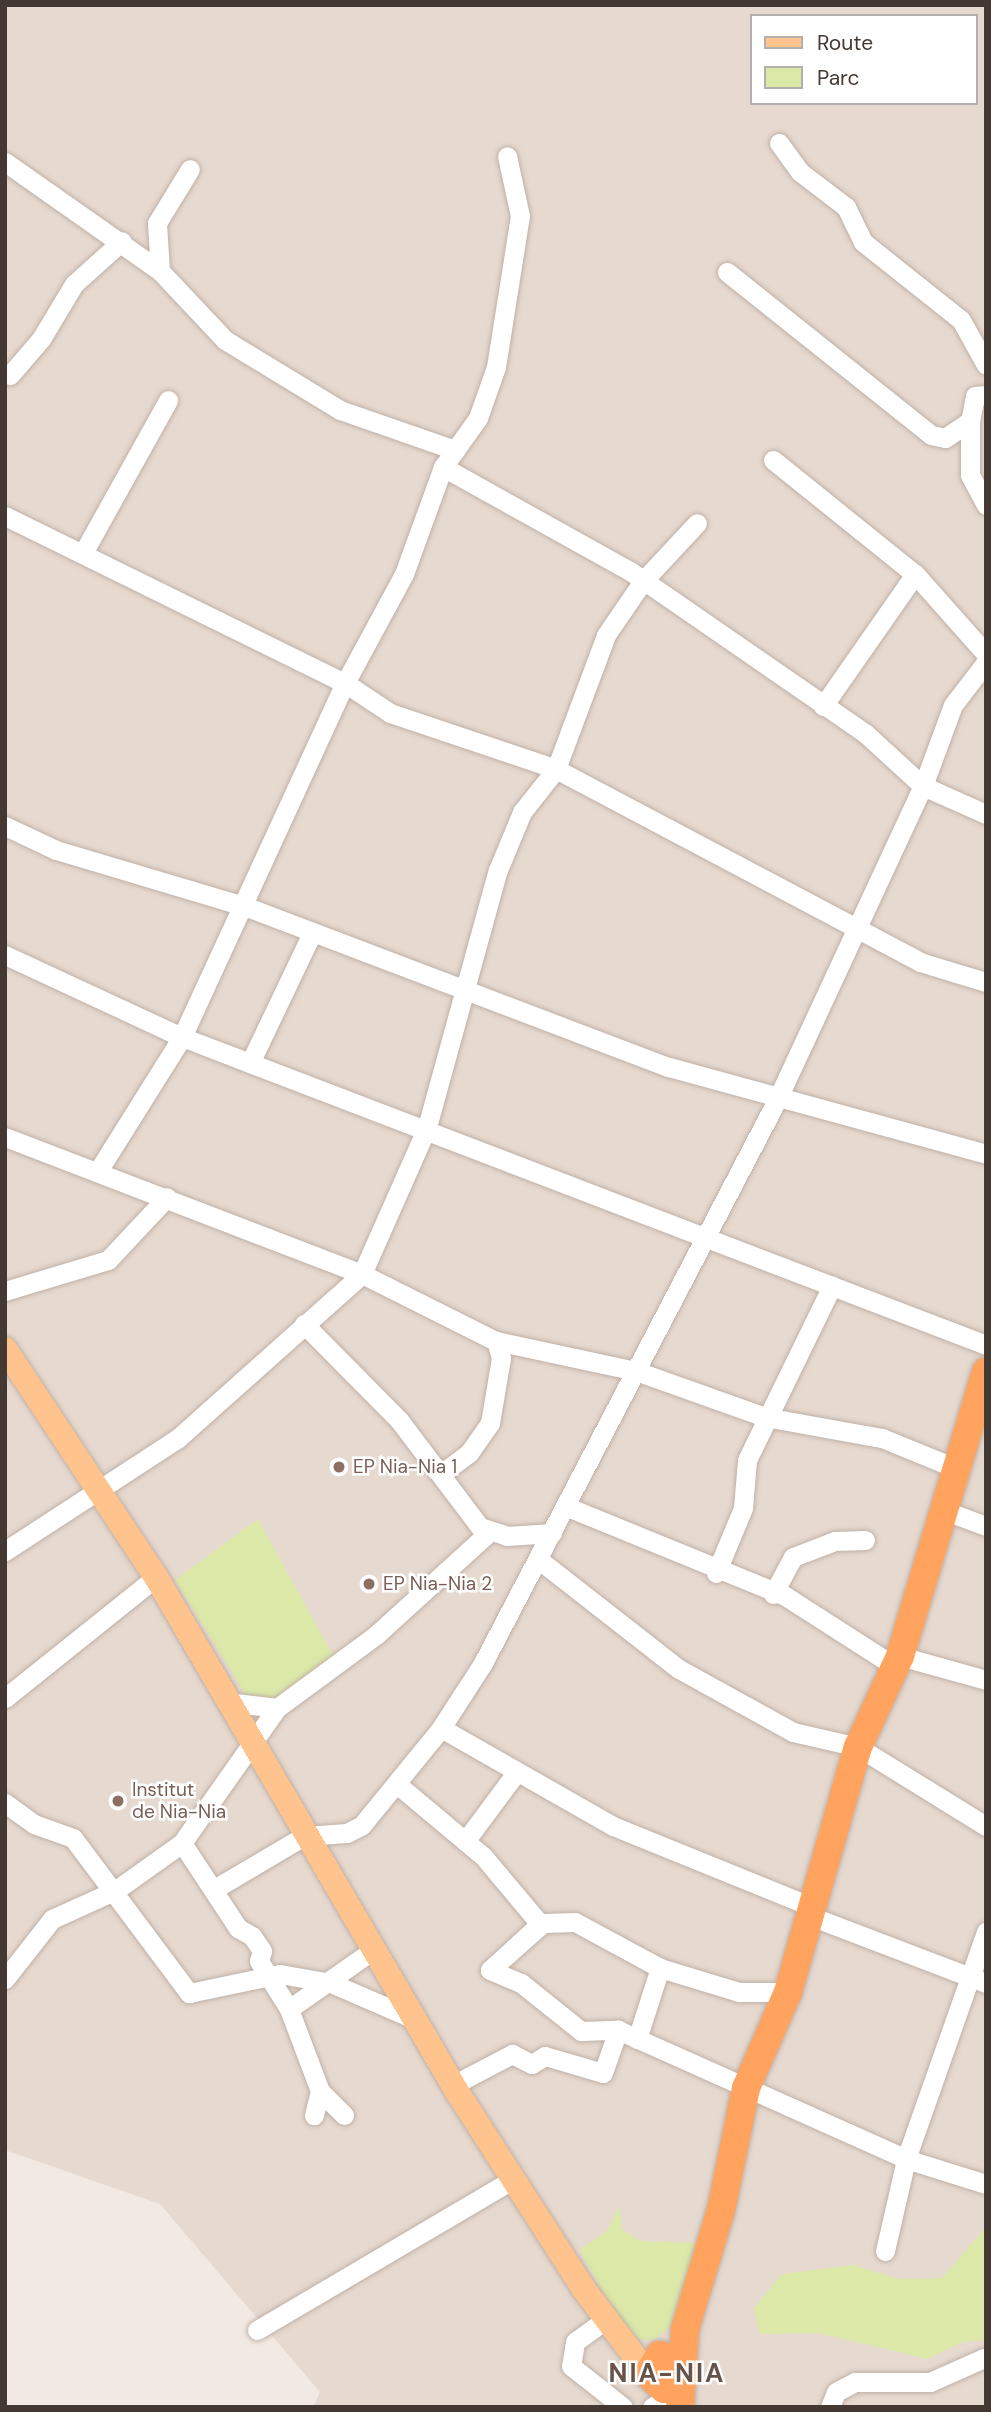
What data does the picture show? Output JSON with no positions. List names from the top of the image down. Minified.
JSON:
{"districts":["NIA-NIA"],"places":["EP Nia-Nia 1","EP Nia-Nia 2","Institut de Nia-Nia"],"legend":["Route","Parc"]}
